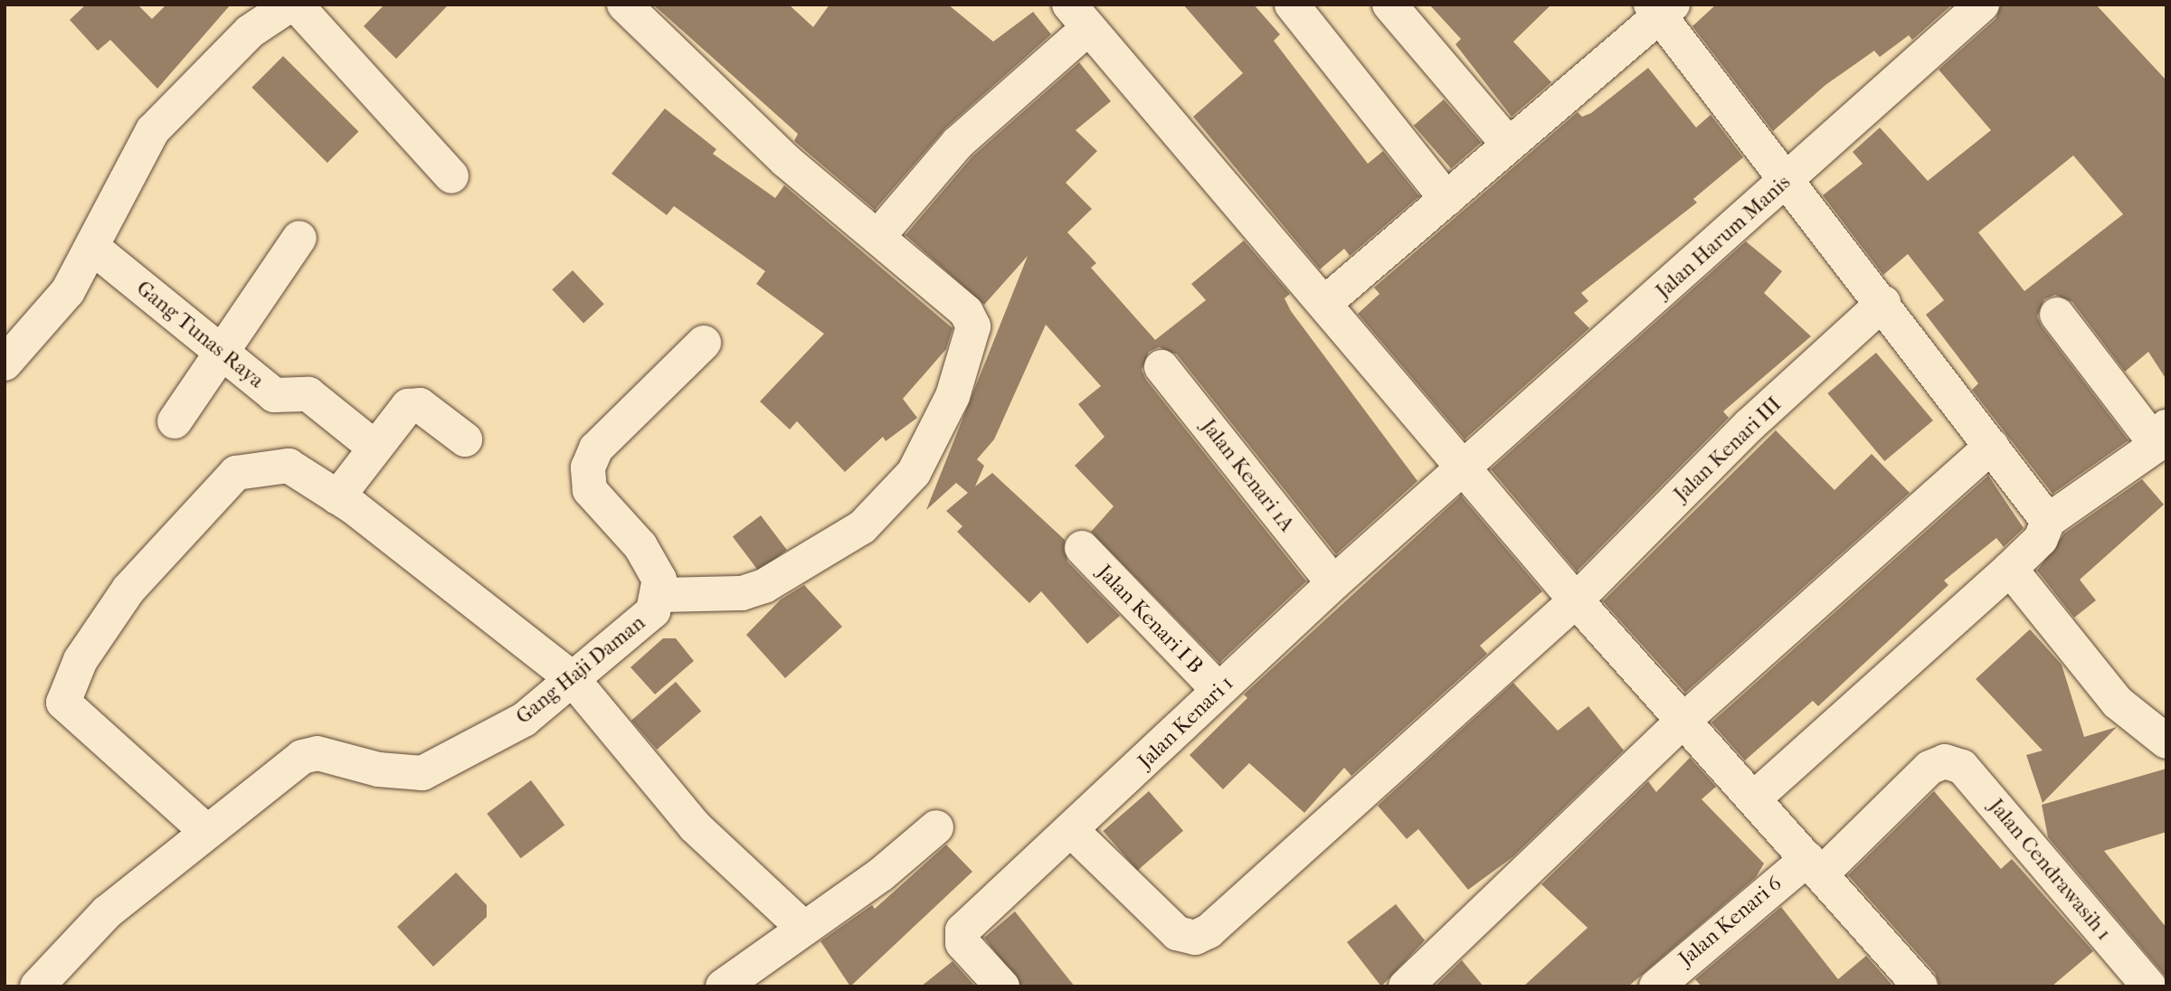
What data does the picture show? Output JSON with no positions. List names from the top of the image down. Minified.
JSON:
{"streets":{"street":["Jalan Harum Manis","Gang Tunas Raya","Jalan Kenari III","Jalan Kenari 1A","Jalan Kenari I B","Gang Haji Daman","Jalan Kenari 1","Jalan Cendrawasih 1","Jalan Kenari 6"]},"crossings":[["Jalan Harum Manis","Jalan Kenari 1"],["Jalan Kenari III","Jalan Kenari 1"],["Jalan Kenari 1A","Jalan Kenari 1"],["Jalan Kenari I B","Jalan Kenari 1"],["Jalan Cendrawasih 1","Jalan Kenari 6"]]}
